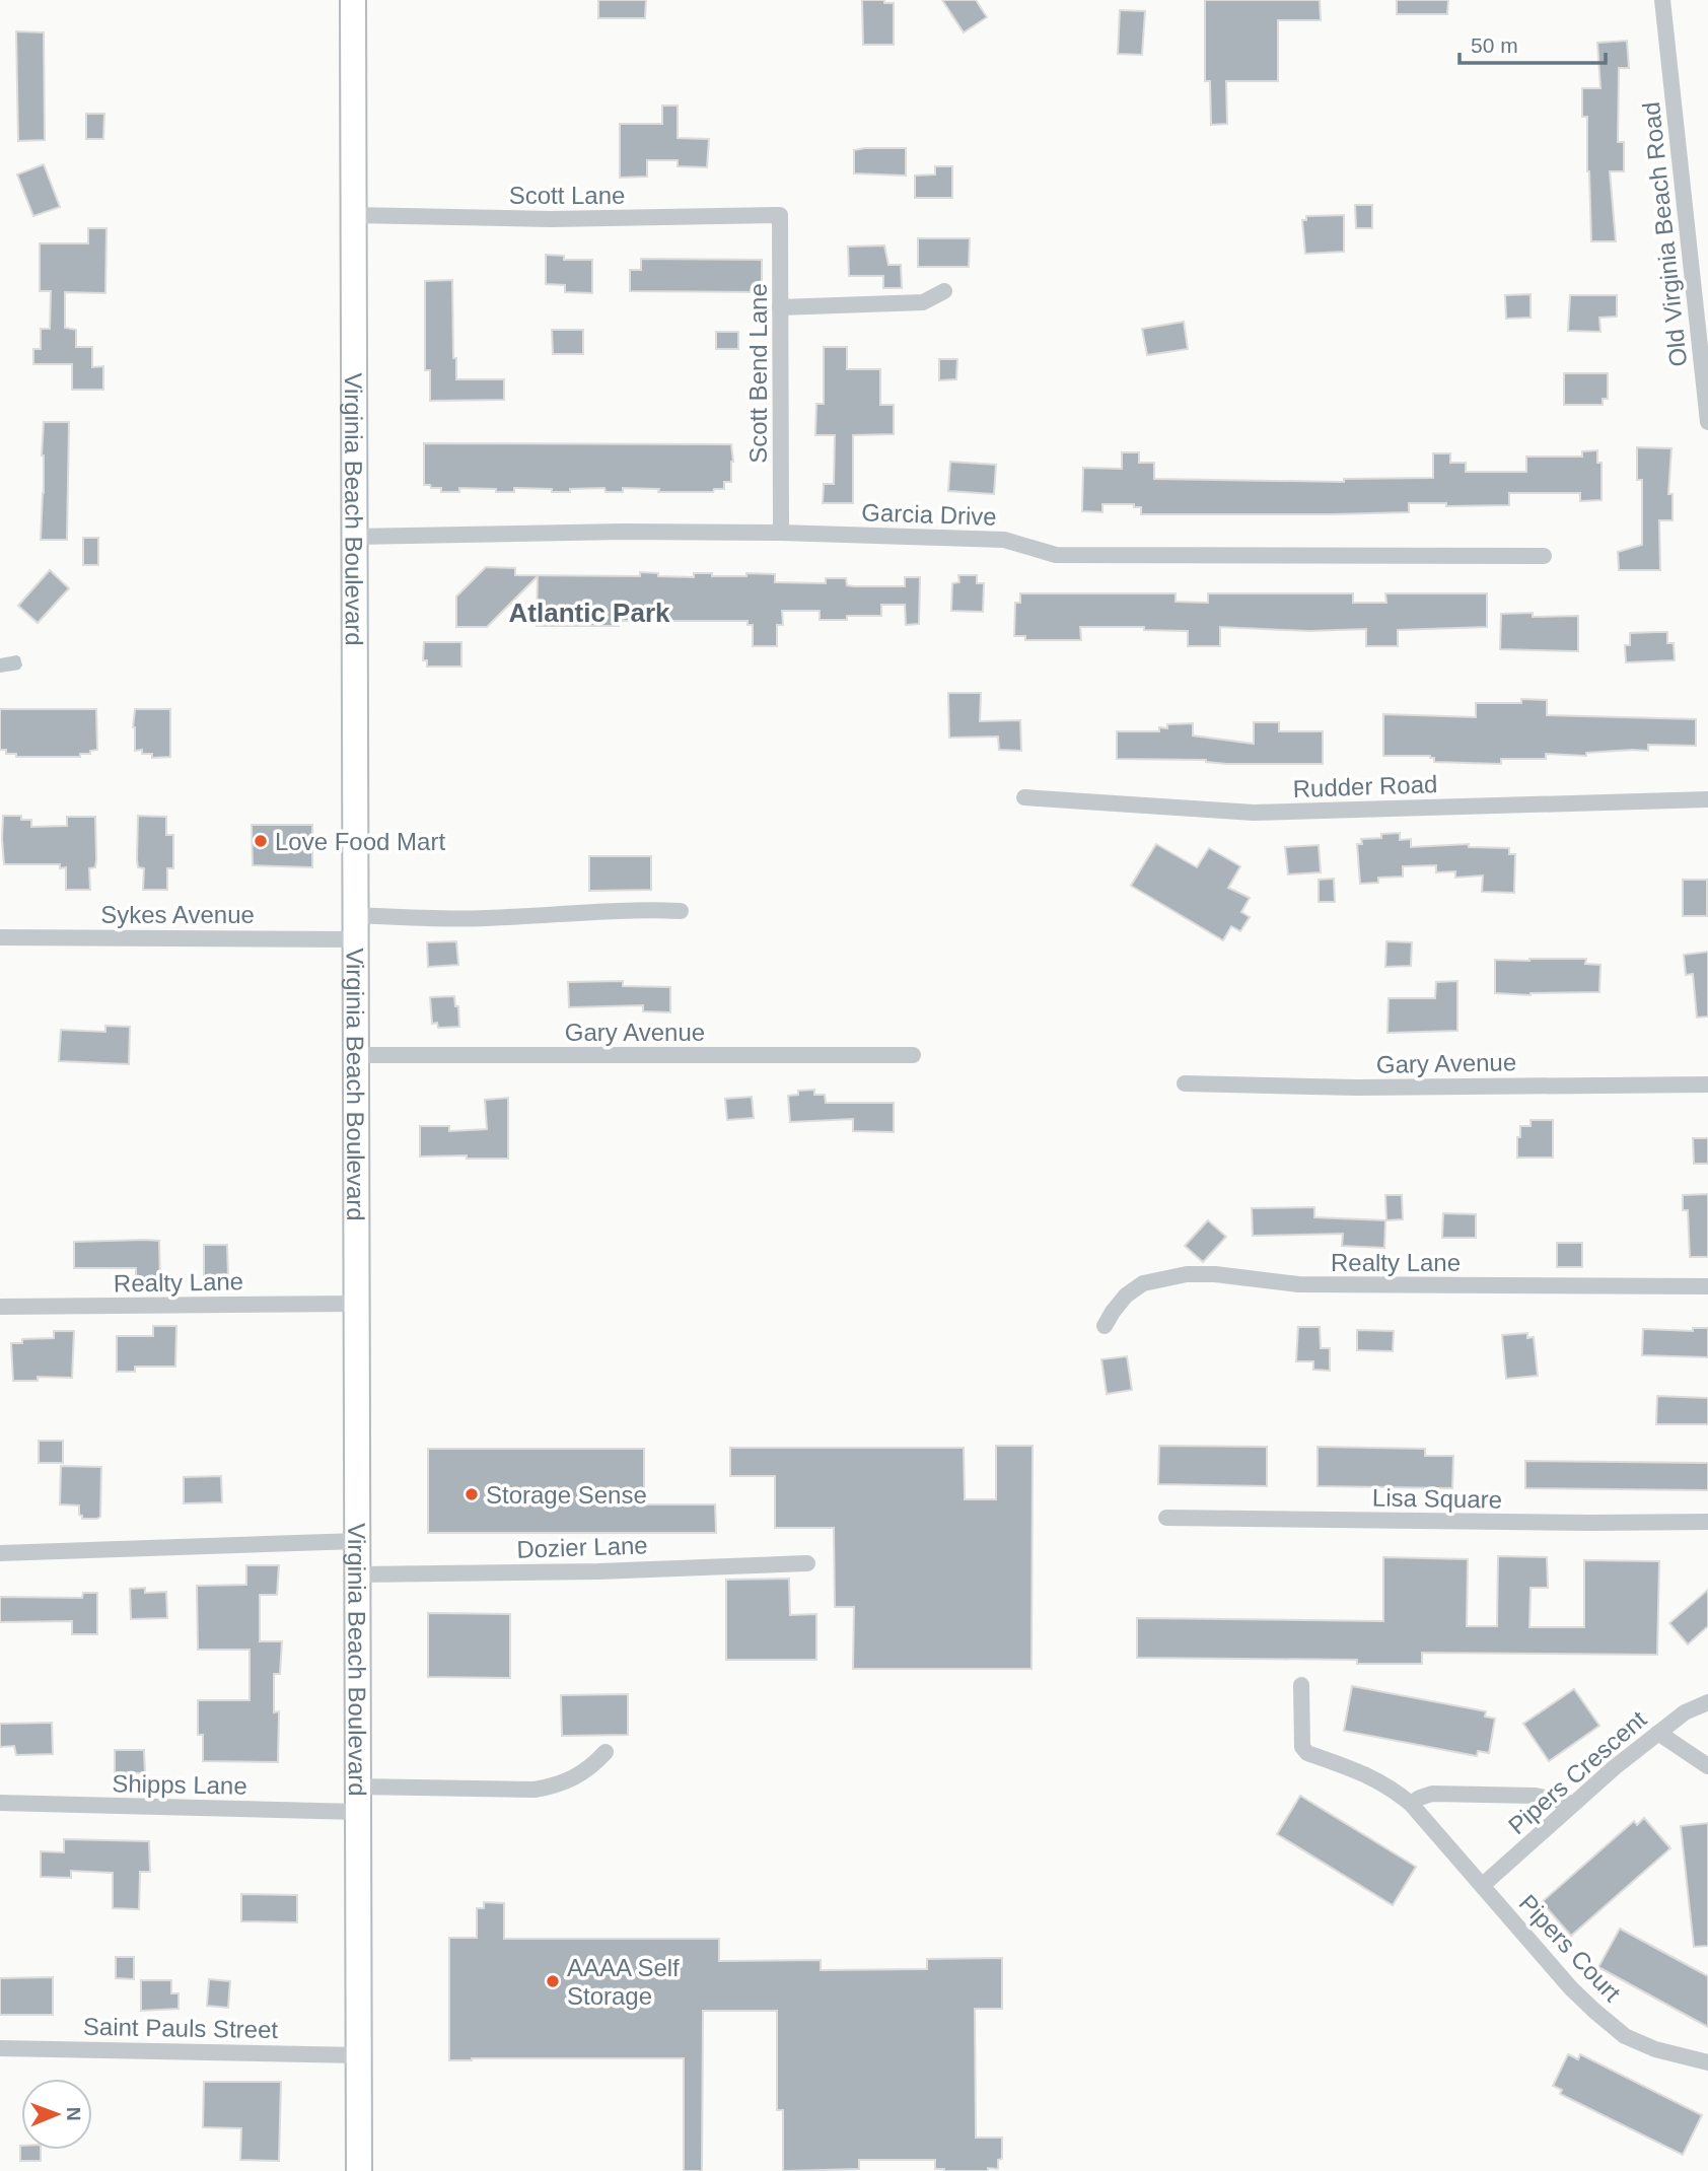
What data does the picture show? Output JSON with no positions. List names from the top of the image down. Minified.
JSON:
{"streets":{"main road":["Virginia Beach Boulevard"],"street":["Scott Lane","Old Virginia Beach Road","Scott Bend Lane","Garcia Drive","Rudder Road","Sykes Avenue","Gary Avenue","Realty Lane","Lisa Square","Dozier Lane","Pipers Crescent","Shipps Lane","Pipers Court","Saint Pauls Street"]},"crossings":[["Scott Lane","Scott Bend Lane"],["Scott Lane","Virginia Beach Boulevard"],["Scott Bend Lane","Garcia Drive"],["Virginia Beach Boulevard","Garcia Drive"],["Virginia Beach Boulevard","Sykes Avenue"],["Virginia Beach Boulevard","Gary Avenue"],["Virginia Beach Boulevard","Realty Lane"],["Virginia Beach Boulevard","Dozier Lane"],["Virginia Beach Boulevard","Shipps Lane"],["Virginia Beach Boulevard","Saint Pauls Street"],["Pipers Crescent","Pipers Court"]],"districts":["Atlantic Park"],"places":["Love Food Mart","Storage Sense","AAAA Self Storage"],"scale_bar":"50 m","north":"right"}
